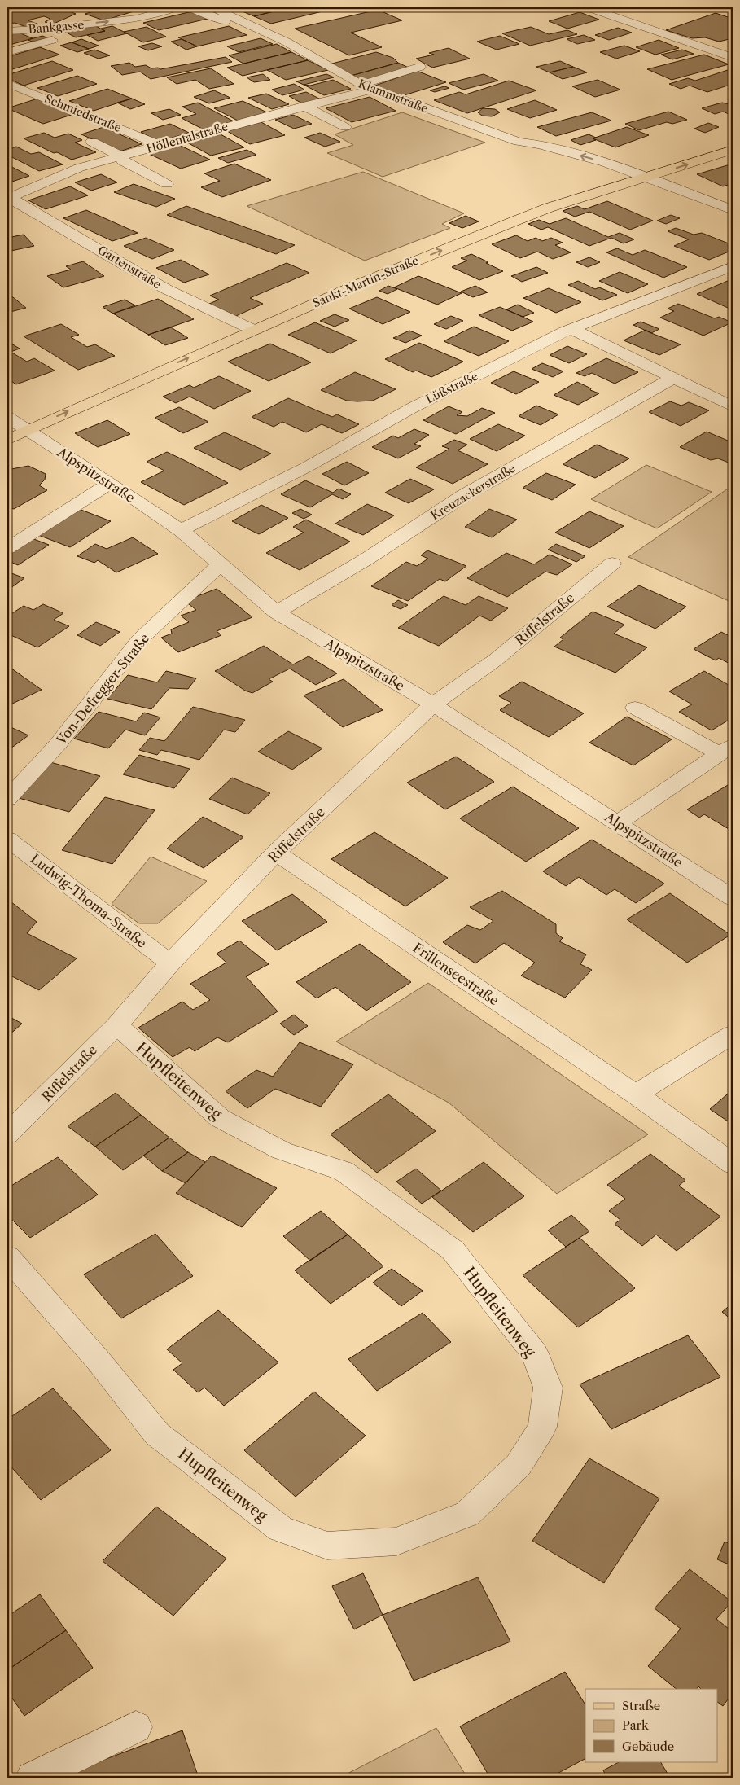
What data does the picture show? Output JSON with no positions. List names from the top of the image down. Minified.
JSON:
{"streets":{"main road":["Sankt-Martin-Straße"],"street":["Bankgasse","Klammstraße","Schmiedstraße","Höllentalstraße","Gartenstraße","Lüßstraße","Alpspitzstraße","Kreuzackerstraße","Riffelstraße","Von-Defregger-Straße","Ludwig-Thoma-Straße","Frillenseestraße","Hupfleitenweg"]},"crossings":[["Klammstraße","Höllentalstraße"],["Klammstraße","Sankt-Martin-Straße"],["Schmiedstraße","Höllentalstraße"],["Höllentalstraße","Gartenstraße"],["Gartenstraße","Sankt-Martin-Straße"],["Sankt-Martin-Straße","Alpspitzstraße"],["Lüßstraße","Alpspitzstraße"],["Alpspitzstraße","Kreuzackerstraße"],["Alpspitzstraße","Riffelstraße"],["Alpspitzstraße","Von-Defregger-Straße"],["Riffelstraße","Ludwig-Thoma-Straße"],["Riffelstraße","Frillenseestraße"],["Riffelstraße","Hupfleitenweg"]],"one_way":["Bankgasse"],"legend":["Straße","Park","Gebäude"]}
